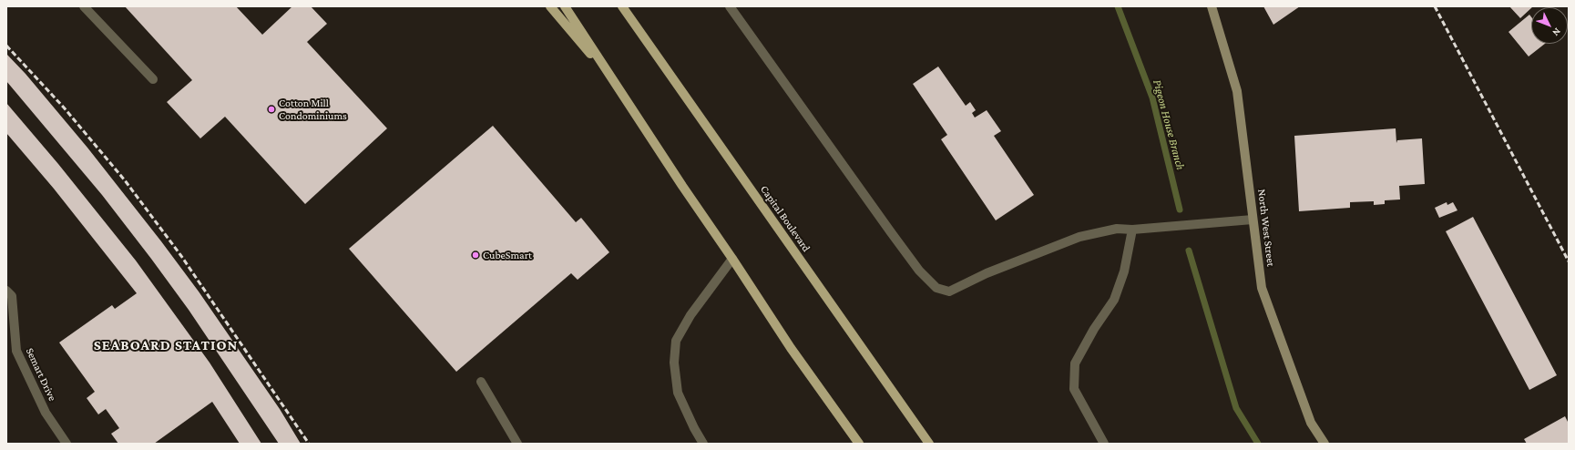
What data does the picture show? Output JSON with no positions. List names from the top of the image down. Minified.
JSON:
{"streets":{"main road":["Capital Boulevard"],"street":["North West Street","Semart Drive"]},"districts":["SEABOARD STATION"],"water":["Pigeon House Branch"],"places":["Cotton Mill Condominiums","CubeSmart"],"north":"bottom right"}
